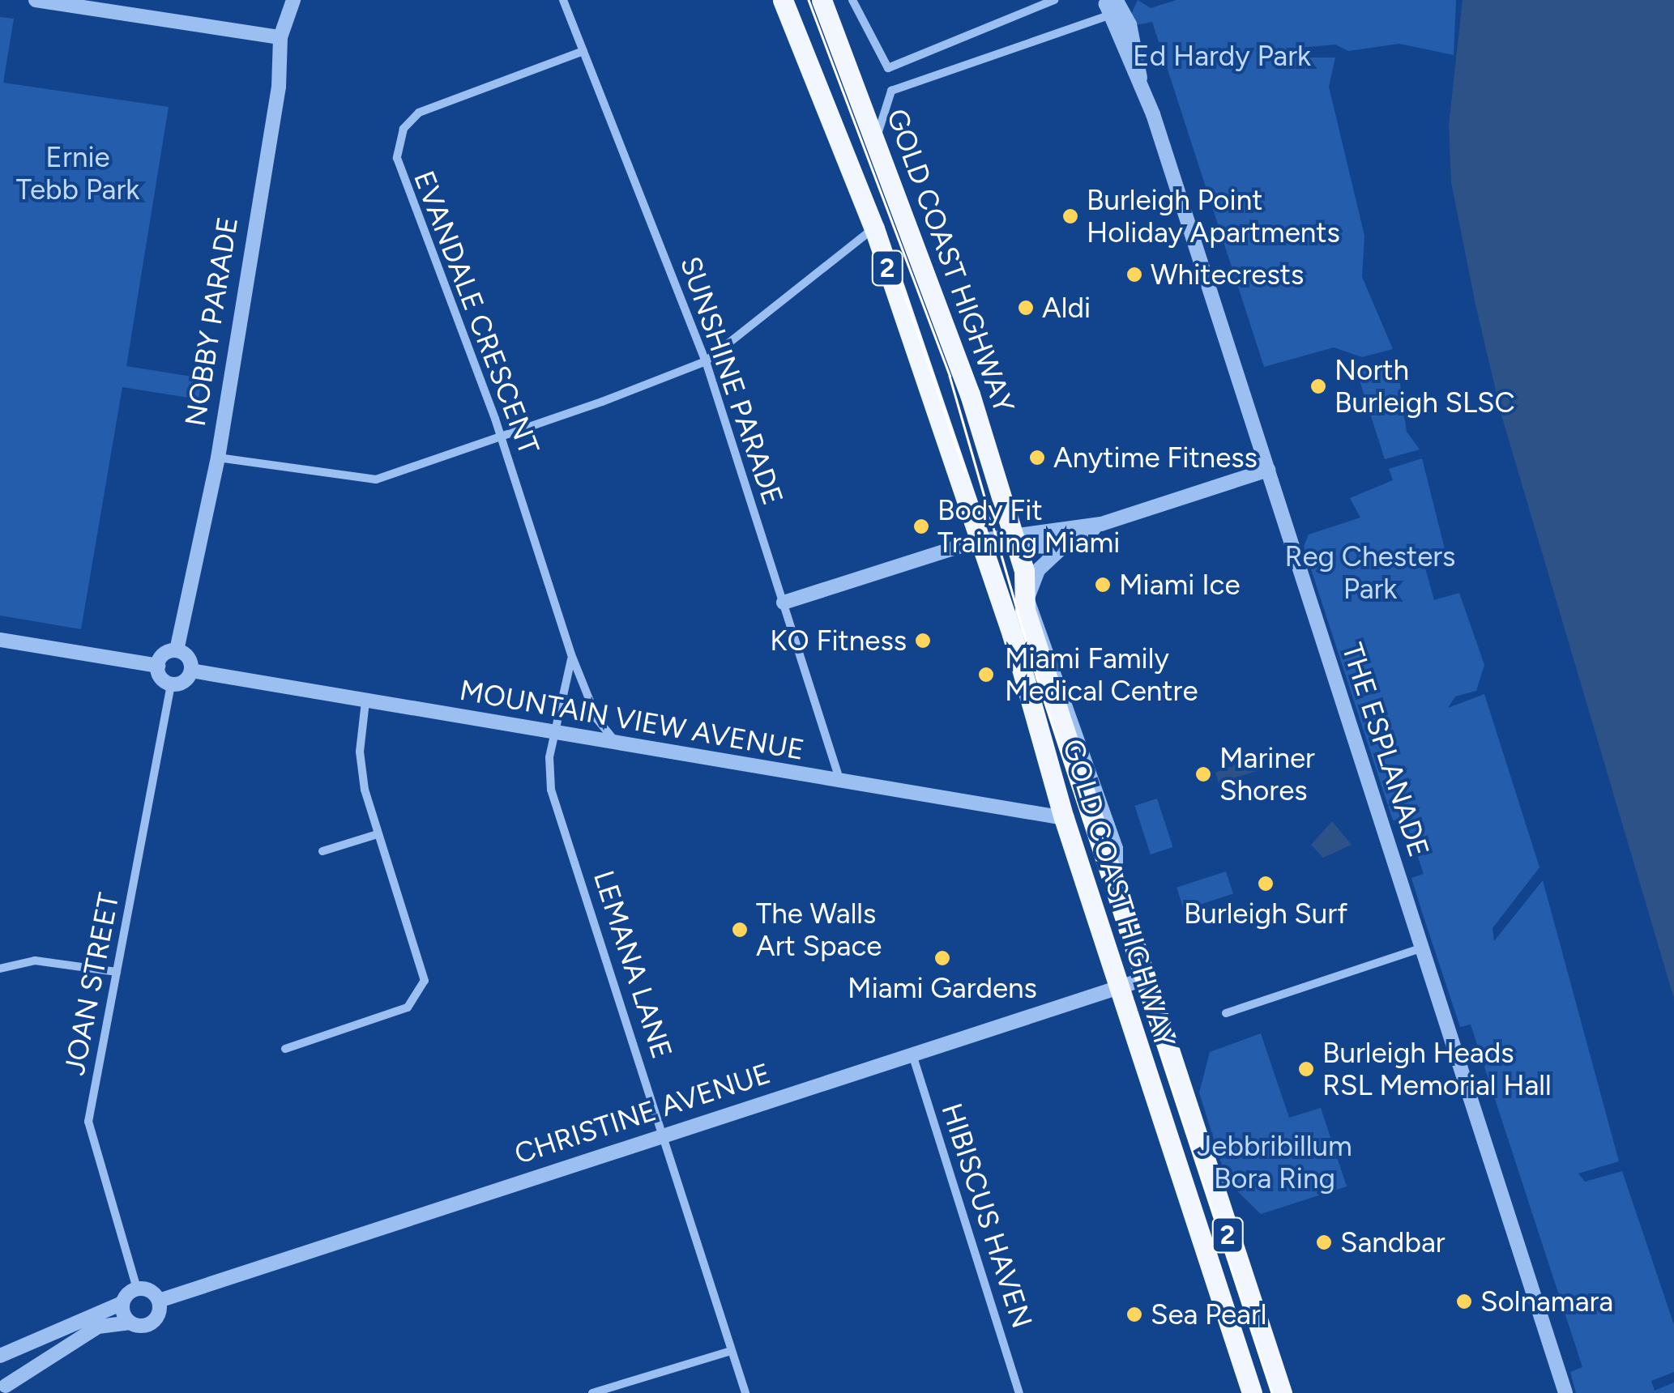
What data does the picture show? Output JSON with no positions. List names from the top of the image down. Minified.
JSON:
{"streets":{"highway":["GOLD COAST HIGHWAY","2"],"street":["EVANDALE CRESCENT","NOBBY PARADE","SUNSHINE PARADE","MOUNTAIN VIEW AVENUE","THE ESPLANADE","LEMANA LANE","JOAN STREET","CHRISTINE AVENUE","HIBISCUS HAVEN"]},"crossings":[["GOLD COAST HIGHWAY","MOUNTAIN VIEW AVENUE"],["GOLD COAST HIGHWAY","CHRISTINE AVENUE"],["EVANDALE CRESCENT","SUNSHINE PARADE"],["EVANDALE CRESCENT","MOUNTAIN VIEW AVENUE"],["EVANDALE CRESCENT","LEMANA LANE"],["SUNSHINE PARADE","MOUNTAIN VIEW AVENUE"],["MOUNTAIN VIEW AVENUE","LEMANA LANE"],["LEMANA LANE","CHRISTINE AVENUE"],["JOAN STREET","CHRISTINE AVENUE"],["CHRISTINE AVENUE","HIBISCUS HAVEN"]],"parks":["Ed Hardy Park","Ernie Tebb Park","Reg Chesters Park","Jebbribillum Bora Ring"],"places":["Burleigh Point Holiday Apartments","Whitecrests","Aldi","North Burleigh SLSC","Anytime Fitness","Body Fit Training Miami","Miami Ice","KO Fitness","Miami Family Medical Centre","Mariner Shores","Burleigh Surf","The Walls Art Space","Miami Gardens","Burleigh Heads RSL Memorial Hall","Sandbar","Solnamara","Sea Pearl"]}
